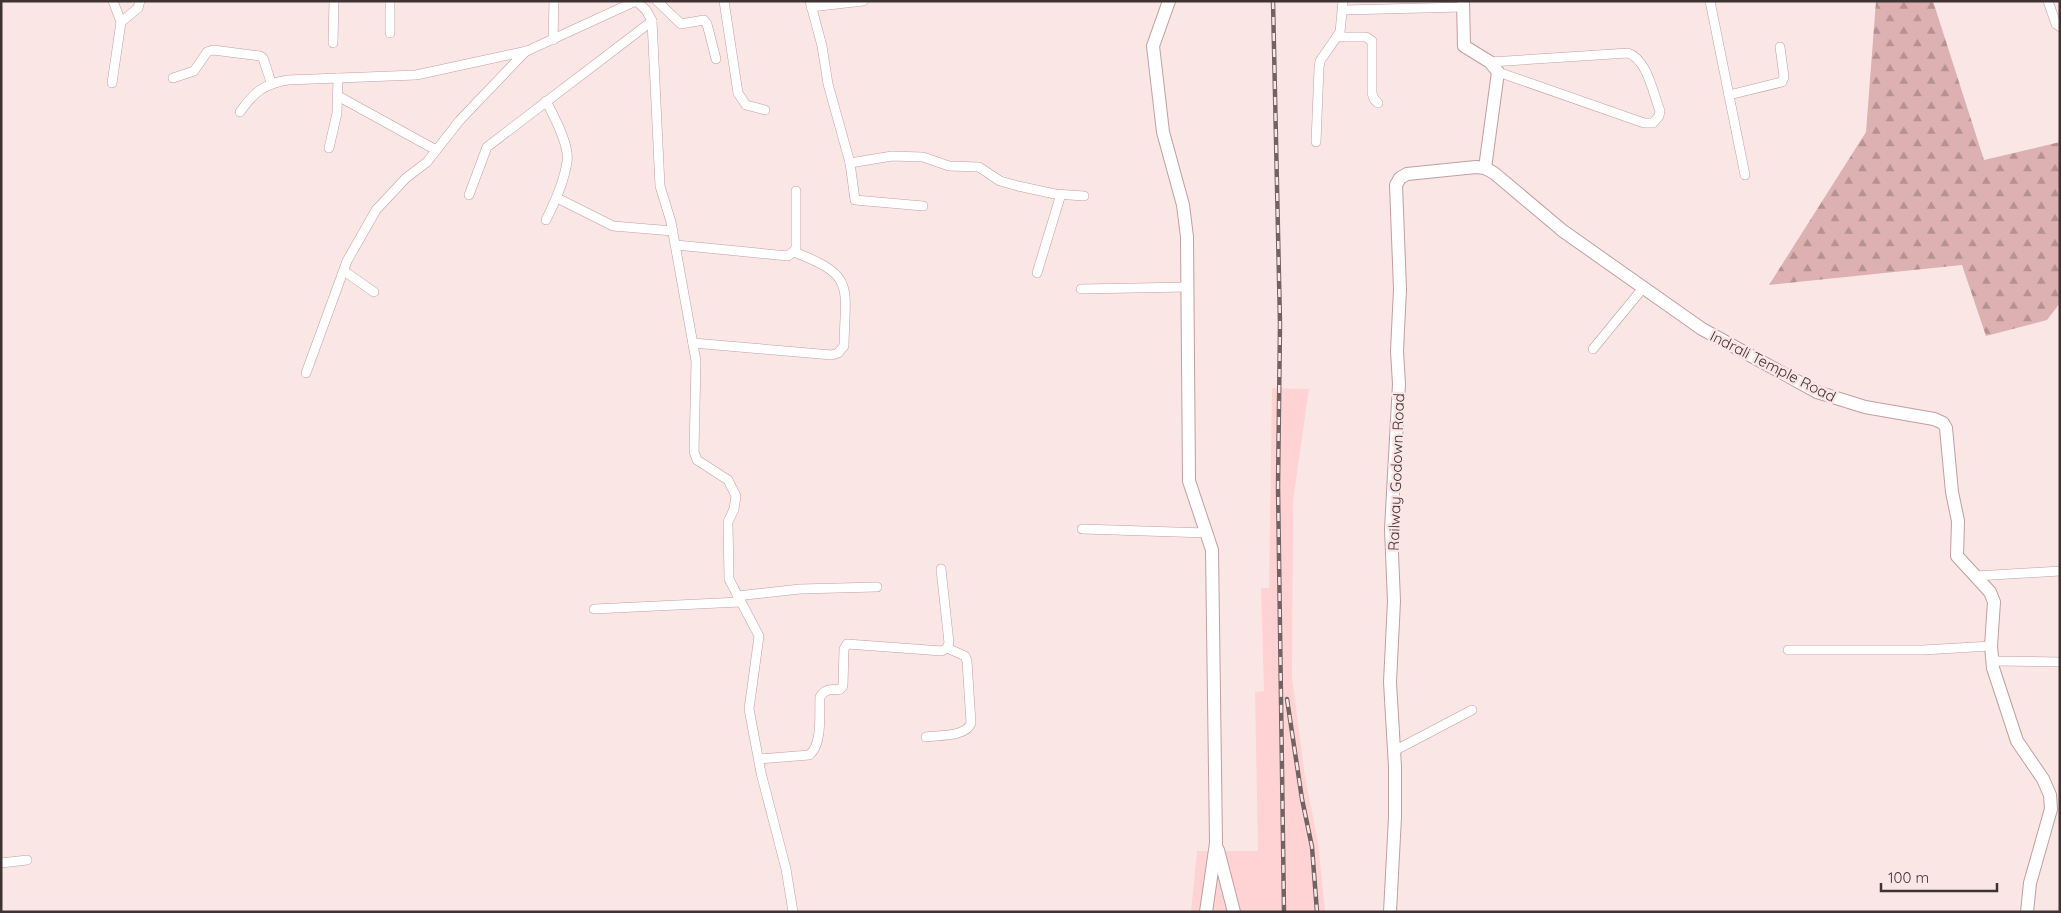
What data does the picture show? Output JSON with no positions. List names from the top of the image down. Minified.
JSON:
{"streets":{"street":["Indrali Temple Road","Railway Godown Road"]},"crossings":[["Indrali Temple Road","Railway Godown Road"]],"scale_bar":"100 m"}
